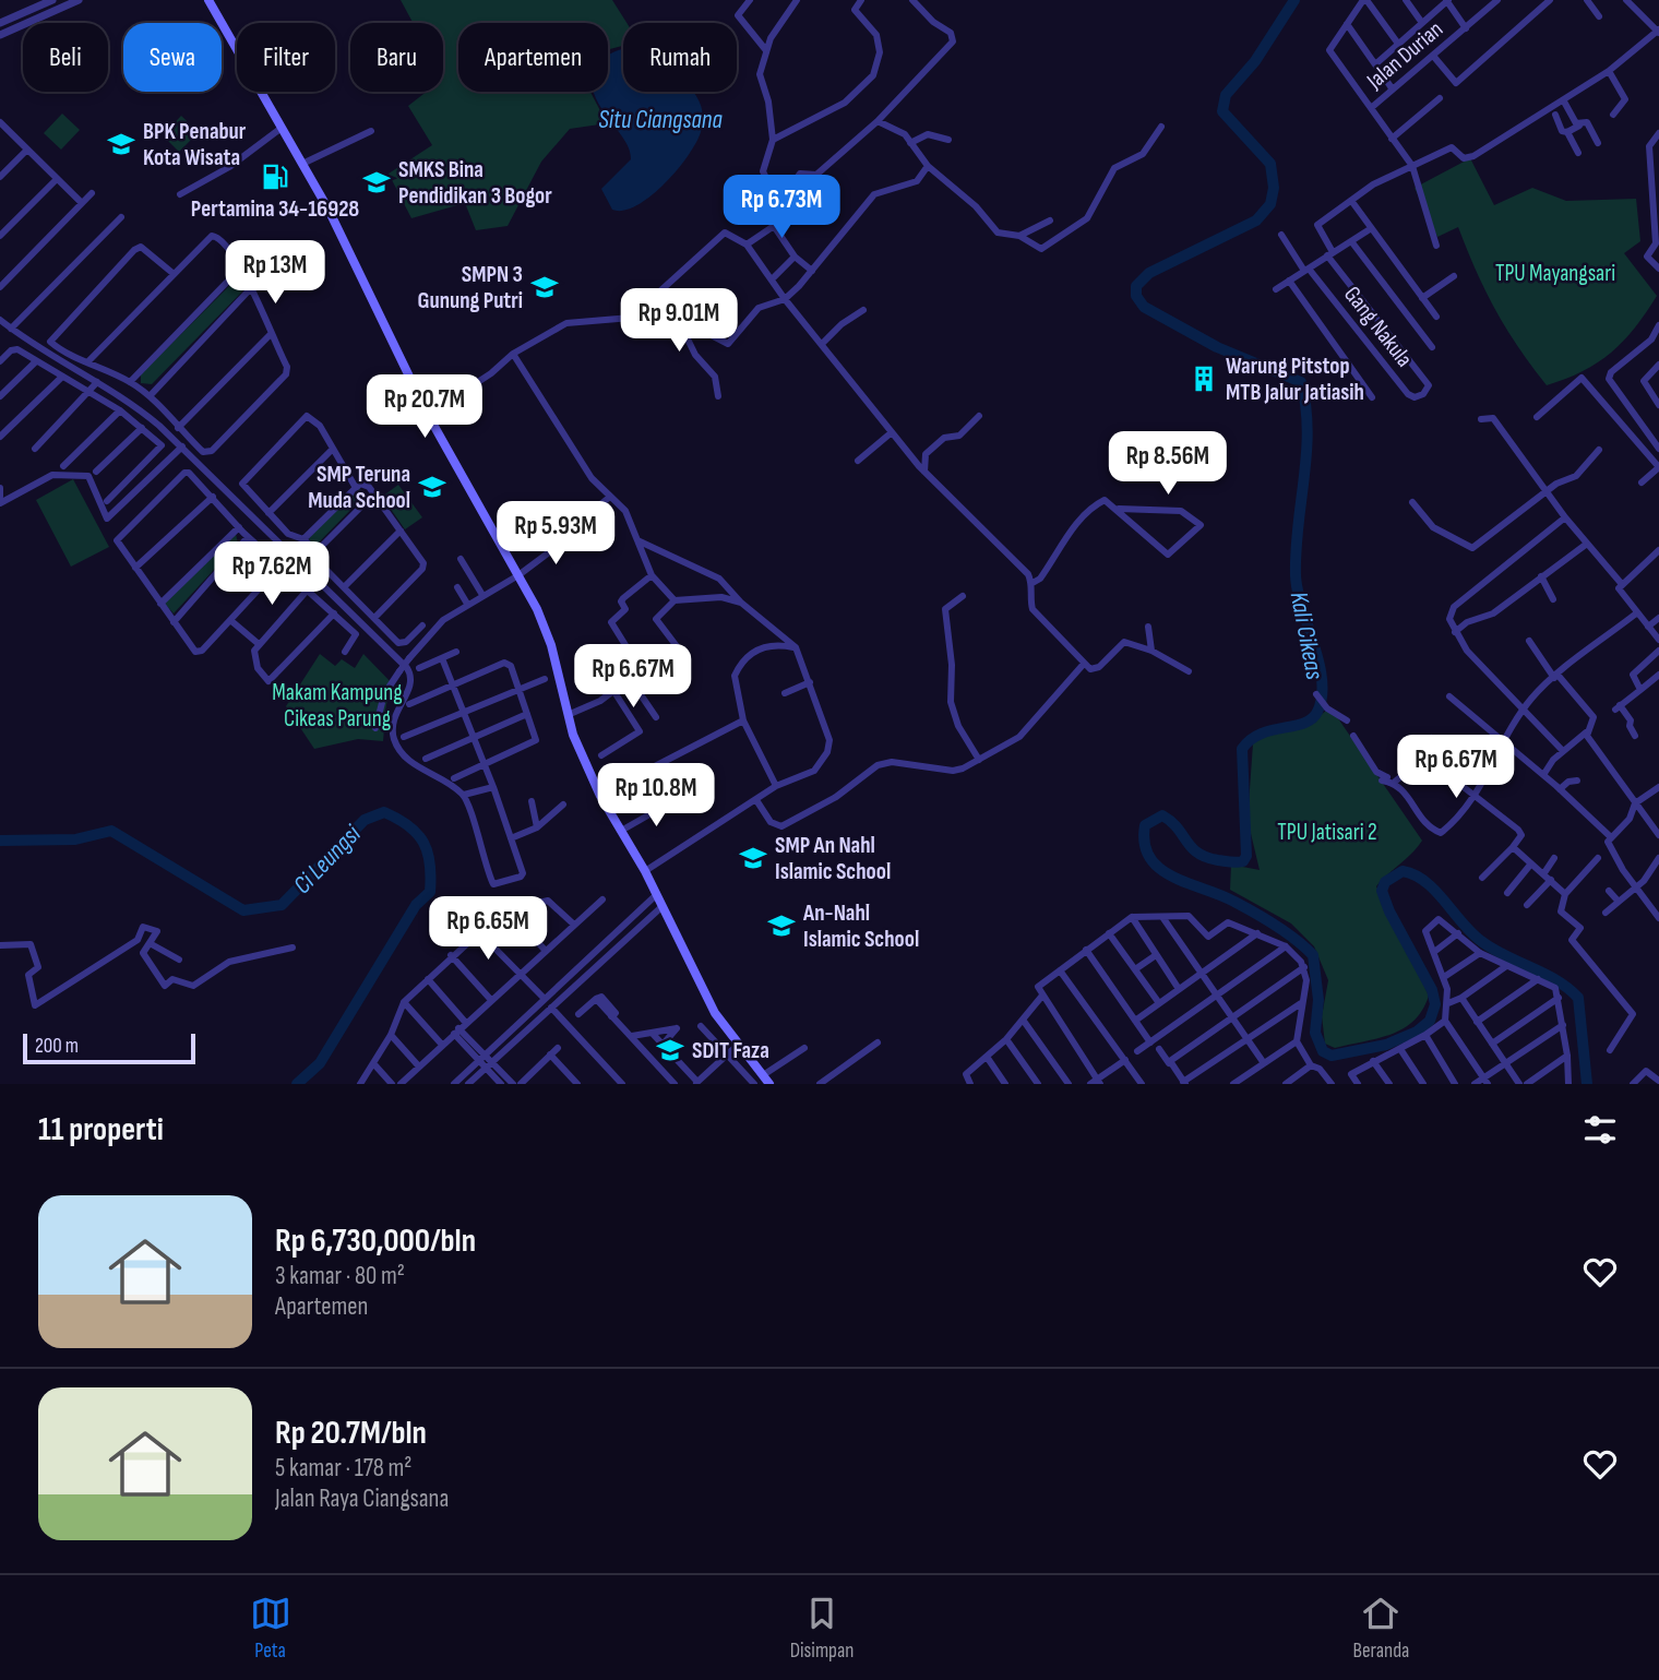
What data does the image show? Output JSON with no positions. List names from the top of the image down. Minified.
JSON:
{"streets":{"street":["Jalan Durian","Gang Nakula"]},"water":["Situ Ciangsana","Kali Cikeas","Ci Leungsi"],"parks":["TPU Mayangsari","Makam Kampung Cikeas Parung","TPU Jatisari 2"],"places":{"school or university":["BPK Penabur Kota Wisata","SMKS Bina Pendidikan 3 Bogor","SMPN 3 Gunung Putri","SMP Teruna Muda School","SMP An Nahl Islamic School","An-Nahl Islamic School","SDIT Faza"],"fuel station":["Pertamina 34-16928"],"building":["Warung Pitstop MTB Jalur Jatiasih"]},"scale_bar":"200 m","page":{"chip":["Beli","Sewa","Filter","Baru","Apartemen","Rumah"],"price":["Rp 6.73M","Rp 13M","Rp 9.01M","Rp 20.7M","Rp 8.56M","Rp 5.93M","Rp 7.62M","Rp 6.67M","Rp 6.67M","Rp 10.8M","Rp 6.65M"],"scale":"200 m","heading":"11 properti","list":[{"name":"Rp 6,730,000/bln","note":"3 kamar · 80 m² · Apartemen"},{"name":"Rp 20.7M/bln","note":"5 kamar · 178 m² · Jalan Raya Ciangsana"}],"tabs":["Peta","Disimpan","Beranda"]}}
